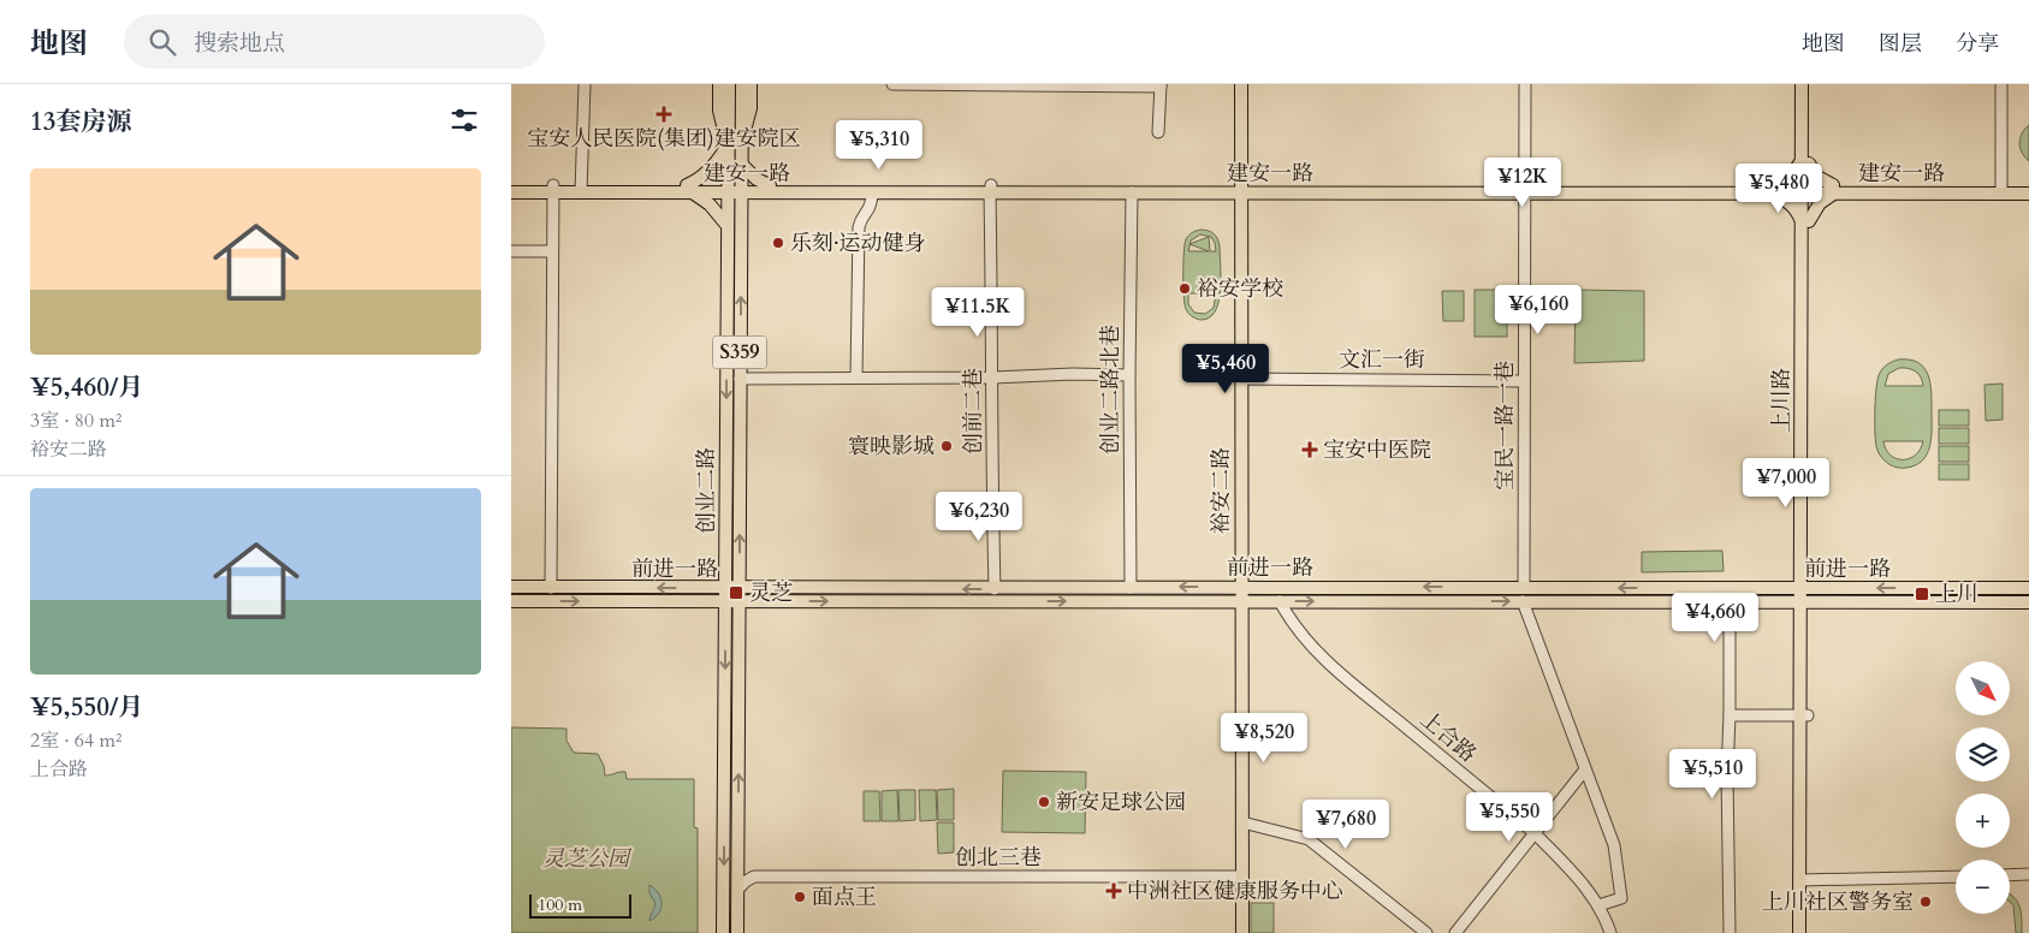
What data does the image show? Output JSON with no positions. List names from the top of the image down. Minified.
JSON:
{"streets":{"main road":["建安一路","S359","上川路","创业二路","裕安二路","前进一路"],"street":["文汇一街","创业二路北巷","创前二巷","宝民一路一巷","上合路","创北三巷"]},"crossings":[["建安一路","创业二路北巷"],["建安一路","上川路"],["建安一路","创前二巷"],["建安一路","宝民一路一巷"],["建安一路","创业二路"],["建安一路","裕安二路"],["文汇一街","宝民一路一巷"],["文汇一街","裕安二路"],["创业二路北巷","前进一路"],["上川路","前进一路"],["创前二巷","前进一路"],["宝民一路一巷","前进一路"],["创业二路","前进一路"],["裕安二路","前进一路"],["裕安二路","创北三巷"],["前进一路","上合路"]],"parks":["灵芝公园"],"places":{"health":["宝安人民医院(集团)建安院区","宝安中医院","中洲社区健康服务中心"],"other":["乐刻·运动健身","裕安学校","寰映影城","新安足球公园","面点王","上川社区警务室"],"transit":["灵芝","上川"]},"scale_bar":"100 m","north":"bottom right","page":{"header":"地图","search":"搜索地点","nav":["地图","图层","分享"],"heading":"13套房源","price":["¥5,310","¥12K","¥5,480","¥6,160","¥11.5K","¥5,460","¥7,000","¥6,230","¥4,660","¥8,520","¥5,510","¥5,550","¥7,680"],"list":[{"name":"¥5,460/月","note":"3室 · 80 m² · 裕安二路"},{"name":"¥5,550/月","note":"2室 · 64 m² · 上合路"}],"map_buttons":["+","−"],"scale":"100 m"}}
